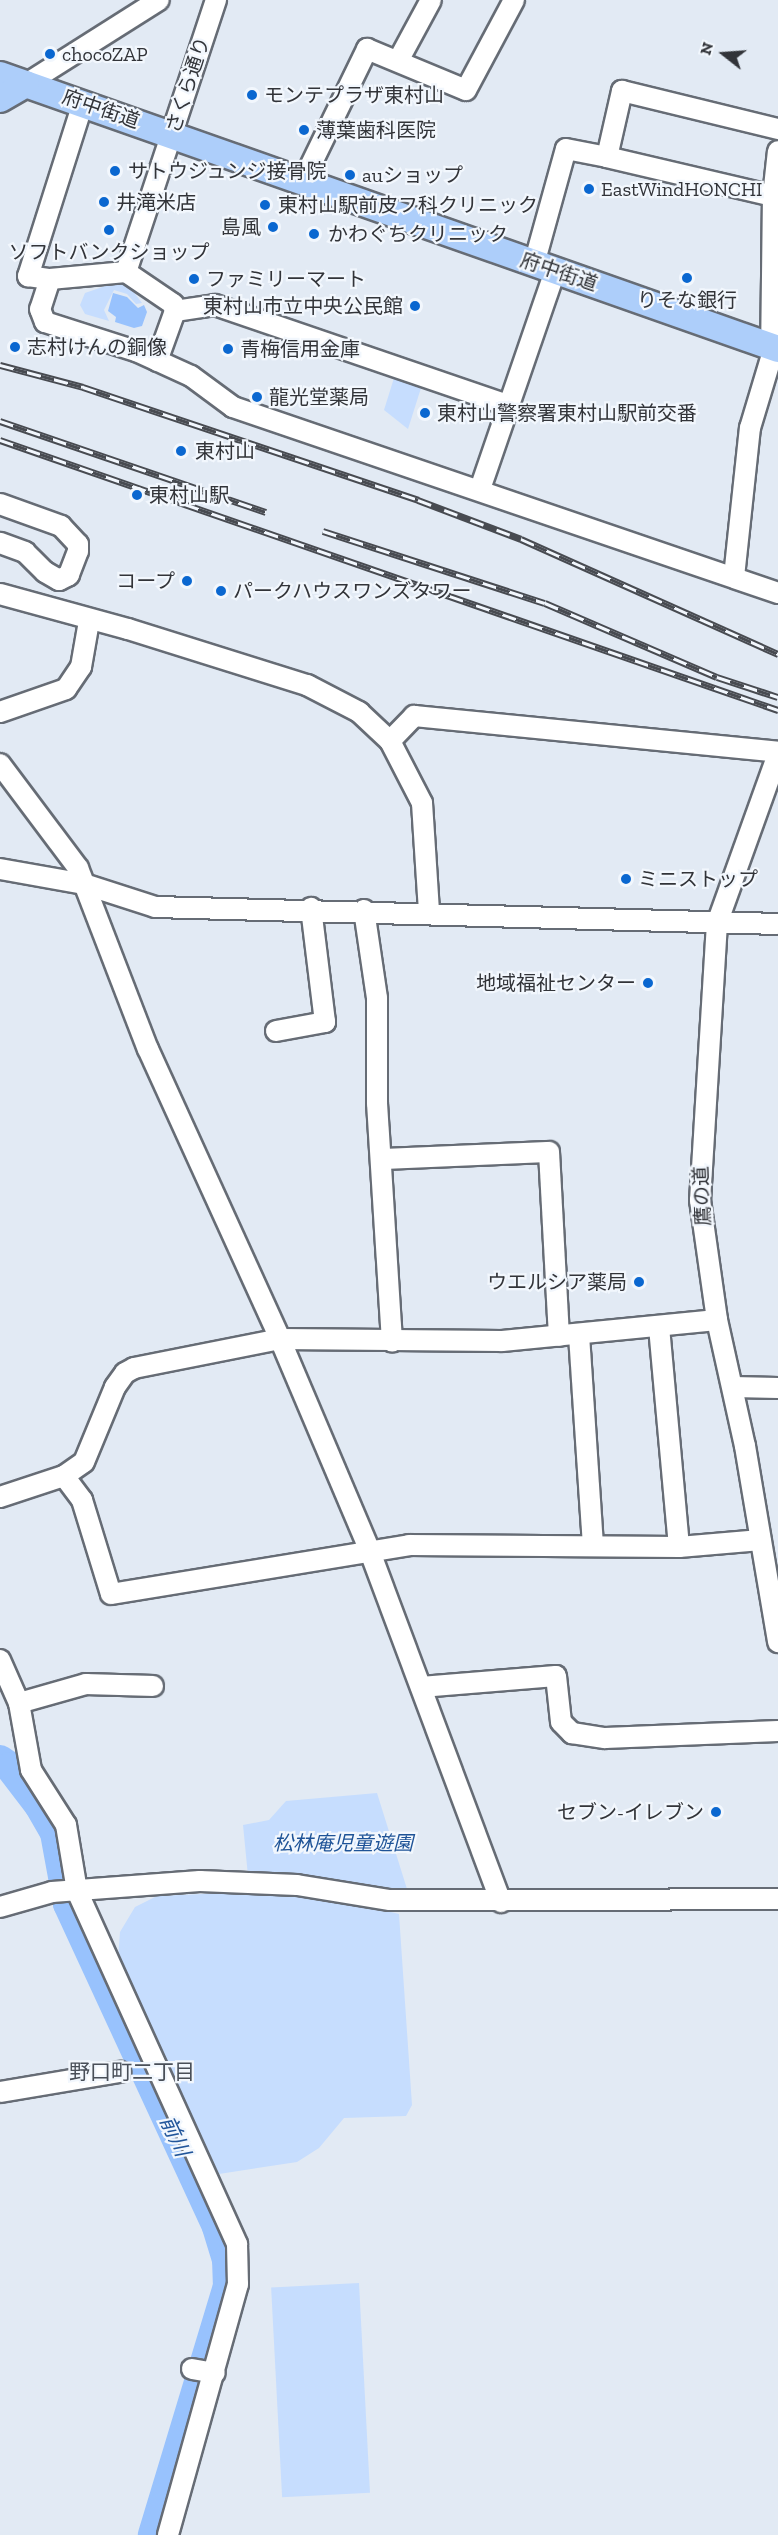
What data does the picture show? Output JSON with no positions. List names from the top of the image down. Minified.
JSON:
{"streets":{"main road":["府中街道"],"street":["さくら通り","鷹の道"]},"crossings":[["さくら通り","府中街道"]],"districts":["野口町二丁目"],"water":["前川"],"parks":["松林庵児童遊園"],"places":["chocoZAP","モンテプラザ東村山","薄葉歯科医院","サトウジュンジ接骨院","auショップ","EastWindHONCHI","井滝米店","東村山駅前皮フ科クリニック","島風","ソフトバンクショップ","かわぐちクリニック","りそな銀行","ファミリーマート","東村山市立中央公民館","志村けんの銅像","青梅信用金庫","龍光堂薬局","東村山警察署東村山駅前交番","東村山","東村山駅","コープ","パークハウスワンズタワー","ミニストップ","地域福祉センター","ウエルシア薬局","セブン-イレブン"],"north":"left"}
